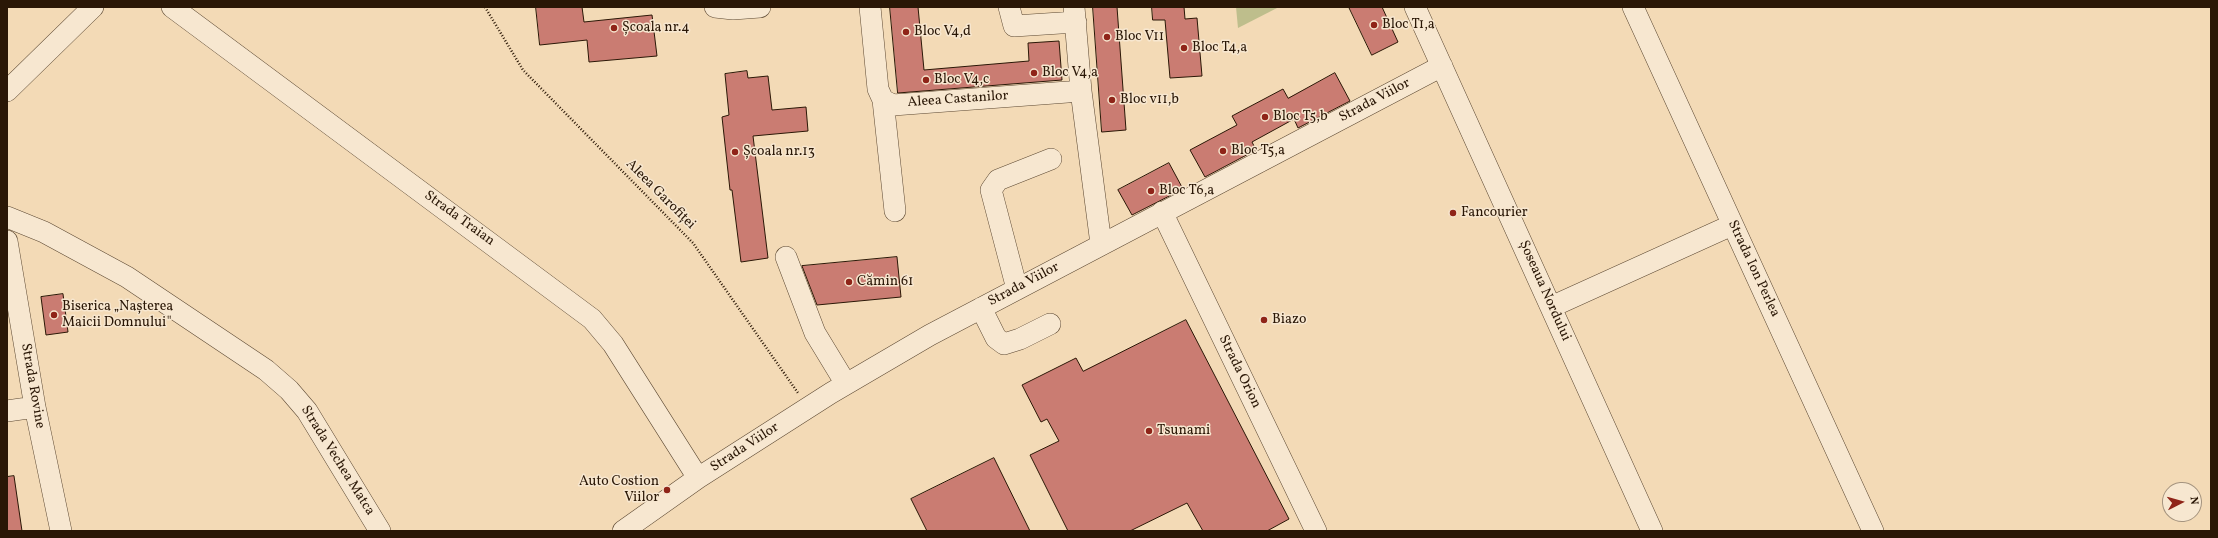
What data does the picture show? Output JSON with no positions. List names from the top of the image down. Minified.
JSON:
{"streets":{"street":["Aleea Castanilor","Strada Viilor","Strada Traian","Strada Ion Perlea","Șoseaua Nordului","Strada Orion","Strada Rovine","Strada Vechea Matca"],"path":["Aleea Garofiței"]},"crossings":[["Strada Viilor","Aleea Garofiței"],["Strada Viilor","Strada Traian"],["Strada Viilor","Șoseaua Nordului"],["Strada Viilor","Strada Orion"]],"places":["Bloc T1,a","Școala nr.4","Bloc V4,d","Bloc V11","Bloc T4,a","Bloc V4,a","Bloc V4,c","Bloc v11,b","Bloc T5,b","Bloc T5,a","Școala nr.13","Bloc T6,a","Fancourier","Cămin 61","Biserica „Nașterea Maicii Domnului\"","Biazo","Tsunami","Auto Costion Viilor"],"north":"right"}
